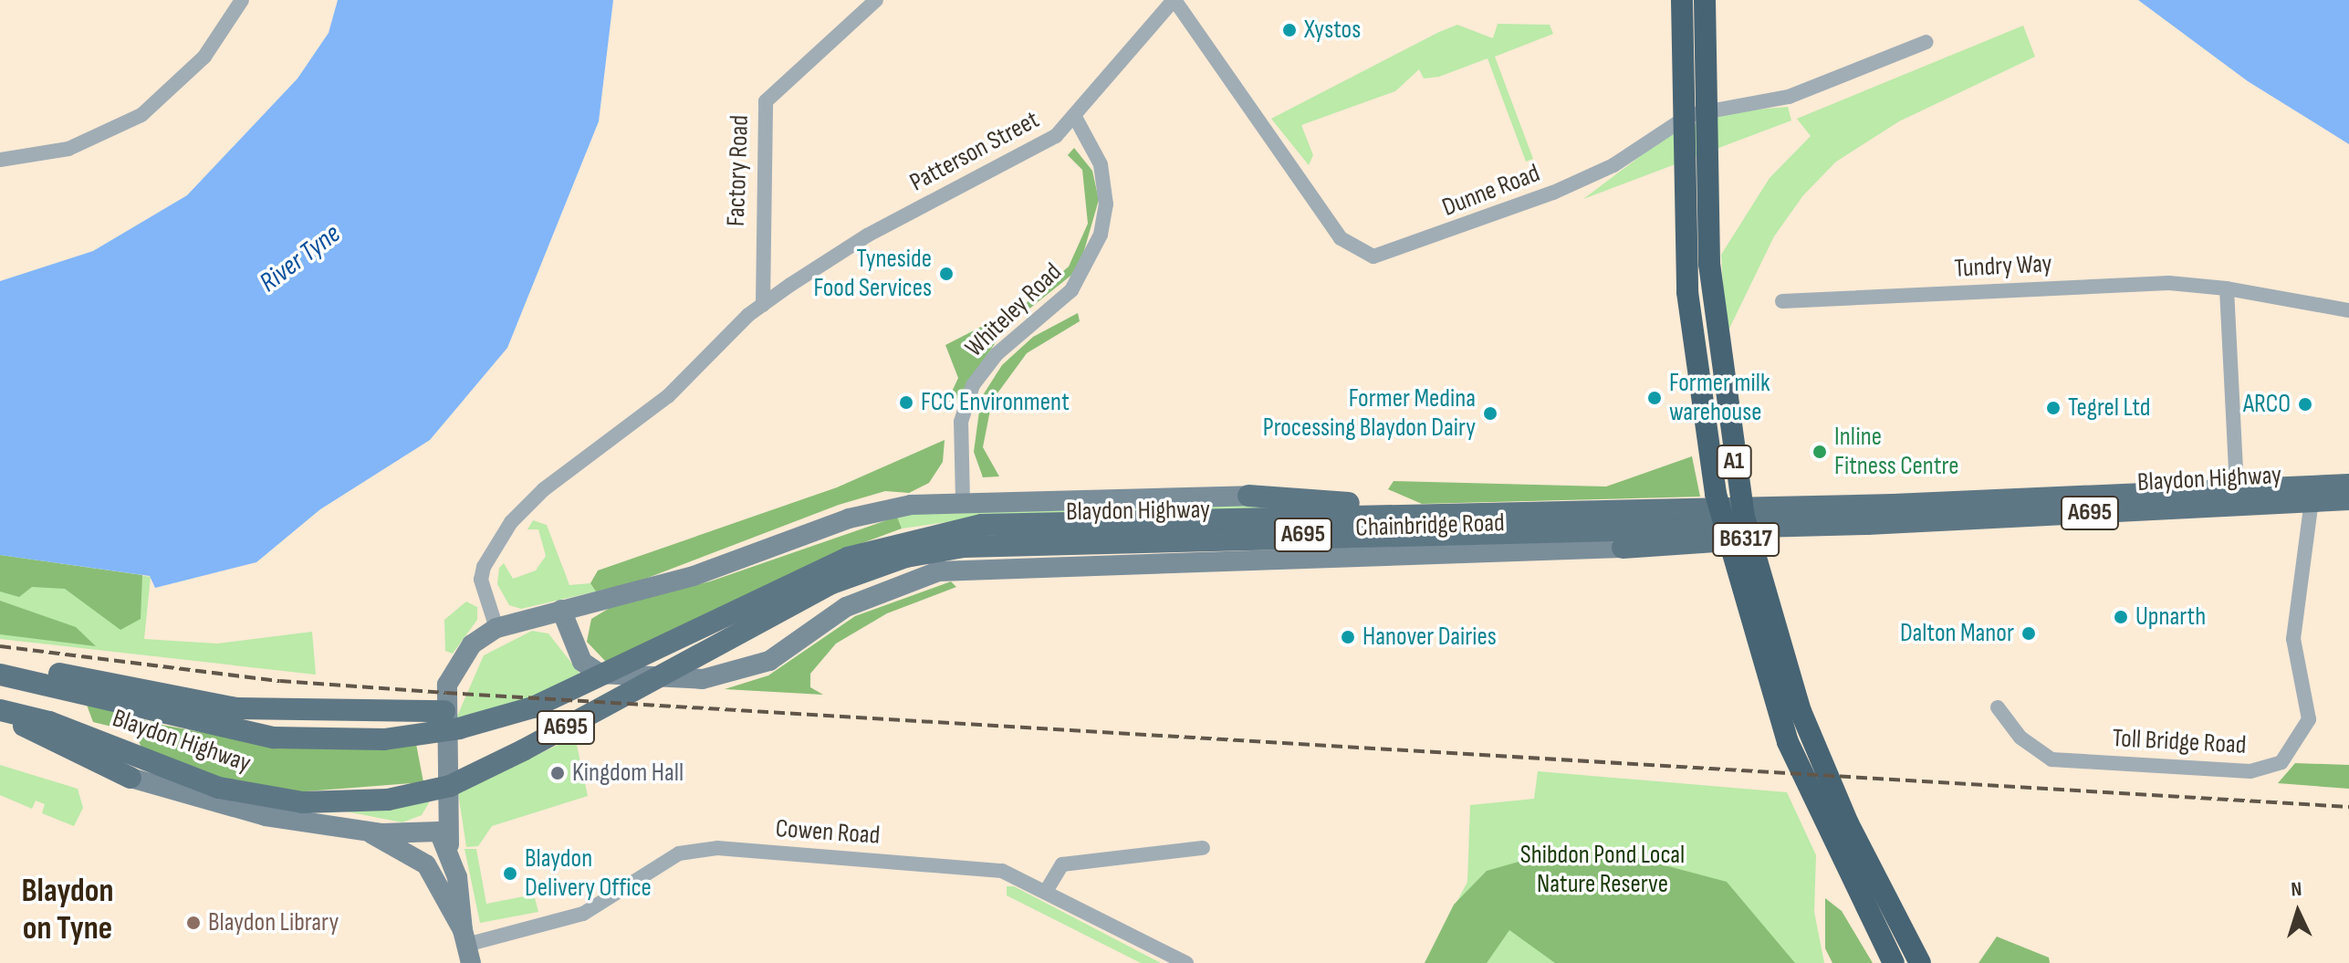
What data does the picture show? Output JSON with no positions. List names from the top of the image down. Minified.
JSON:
{"streets":{"highway":["A1"],"main road":["Blaydon Highway","A695","Chainbridge Road","B6317"],"street":["Patterson Street","Factory Road","Dunne Road","Tundry Way","Whiteley Road","Toll Bridge Road","Cowen Road"]},"crossings":[["Patterson Street","Factory Road"],["Patterson Street","Dunne Road"],["Patterson Street","Whiteley Road"],["Blaydon Highway","A695"],["Blaydon Highway","B6317"],["Blaydon Highway","Toll Bridge Road"],["Chainbridge Road","B6317"]],"districts":["Blaydon on Tyne"],"water":["River Tyne"],"parks":["Shibdon Pond Local Nature Reserve"],"places":["Xystos","Tyneside Food Services","Former milk warehouse","FCC Environment","ARCO","Tegrel Ltd","Former Medina Processing Blaydon Dairy","Inline Fitness Centre","Upnarth","Dalton Manor","Hanover Dairies","Kingdom Hall","Blaydon Delivery Office","Blaydon Library"],"north":"top"}
